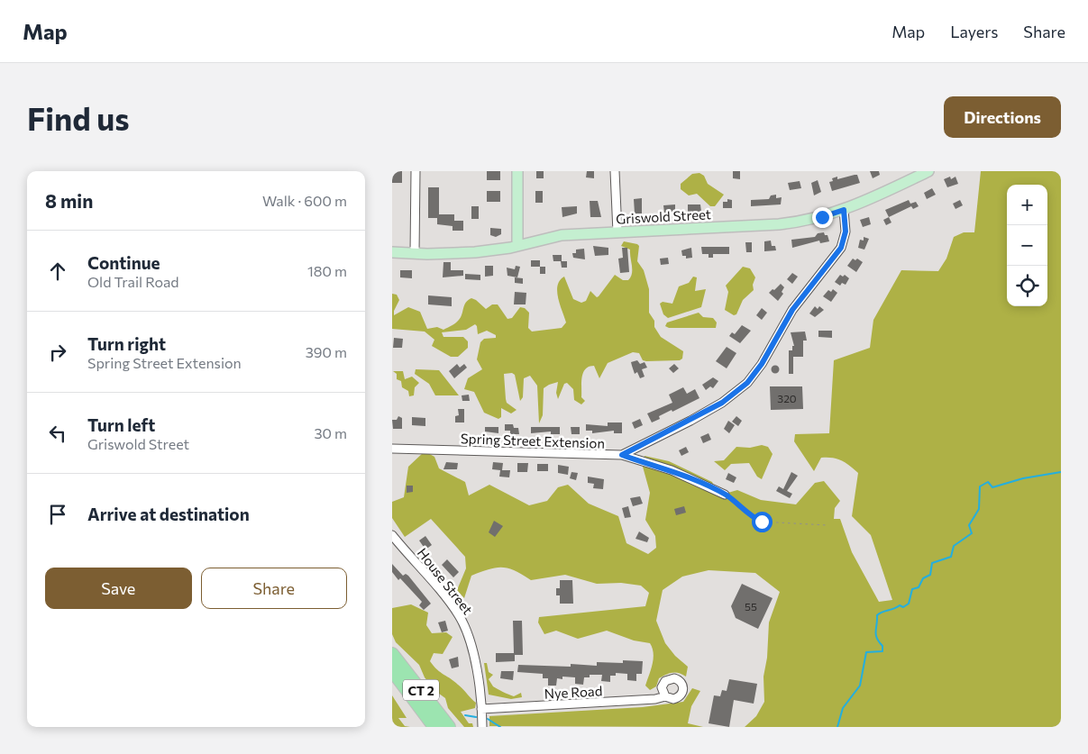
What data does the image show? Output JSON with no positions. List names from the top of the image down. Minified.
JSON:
{"streets":{"highway":["CT 2"],"main road":["Griswold Street"],"street":["Spring Street Extension","House Street","Nye Road"]},"crossings":[["Griswold Street","Spring Street Extension"],["House Street","Nye Road"]],"house_numbers":["320","55"],"page":{"header":"Map","nav":["Map","Layers","Share"],"buttons":["Directions",["Save","Share"]],"title":"Find us","heading":["8 min","Walk · 600 m"],"map_buttons":["+","−"],"list":[["Continue","Old Trail Road","180 m"],["Turn right","Spring Street Extension","390 m"],["Turn left","Griswold Street","30 m"],"Arrive at destination"]}}
